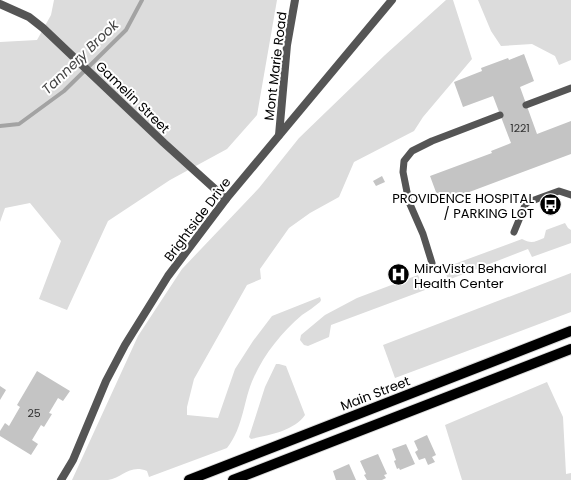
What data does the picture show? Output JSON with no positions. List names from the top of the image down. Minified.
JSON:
{"streets":{"main road":["Main Street"],"street":["Mont Marie Road","Gamelin Street","Brightside Drive"]},"crossings":[["Mont Marie Road","Brightside Drive"],["Gamelin Street","Brightside Drive"]],"water":["Tannery Brook"],"places":{"bus stop":["PROVIDENCE HOSPITAL / PARKING LOT"],"hospital":["MiraVista Behavioral Health Center"]},"house_numbers":["1221","25"]}
